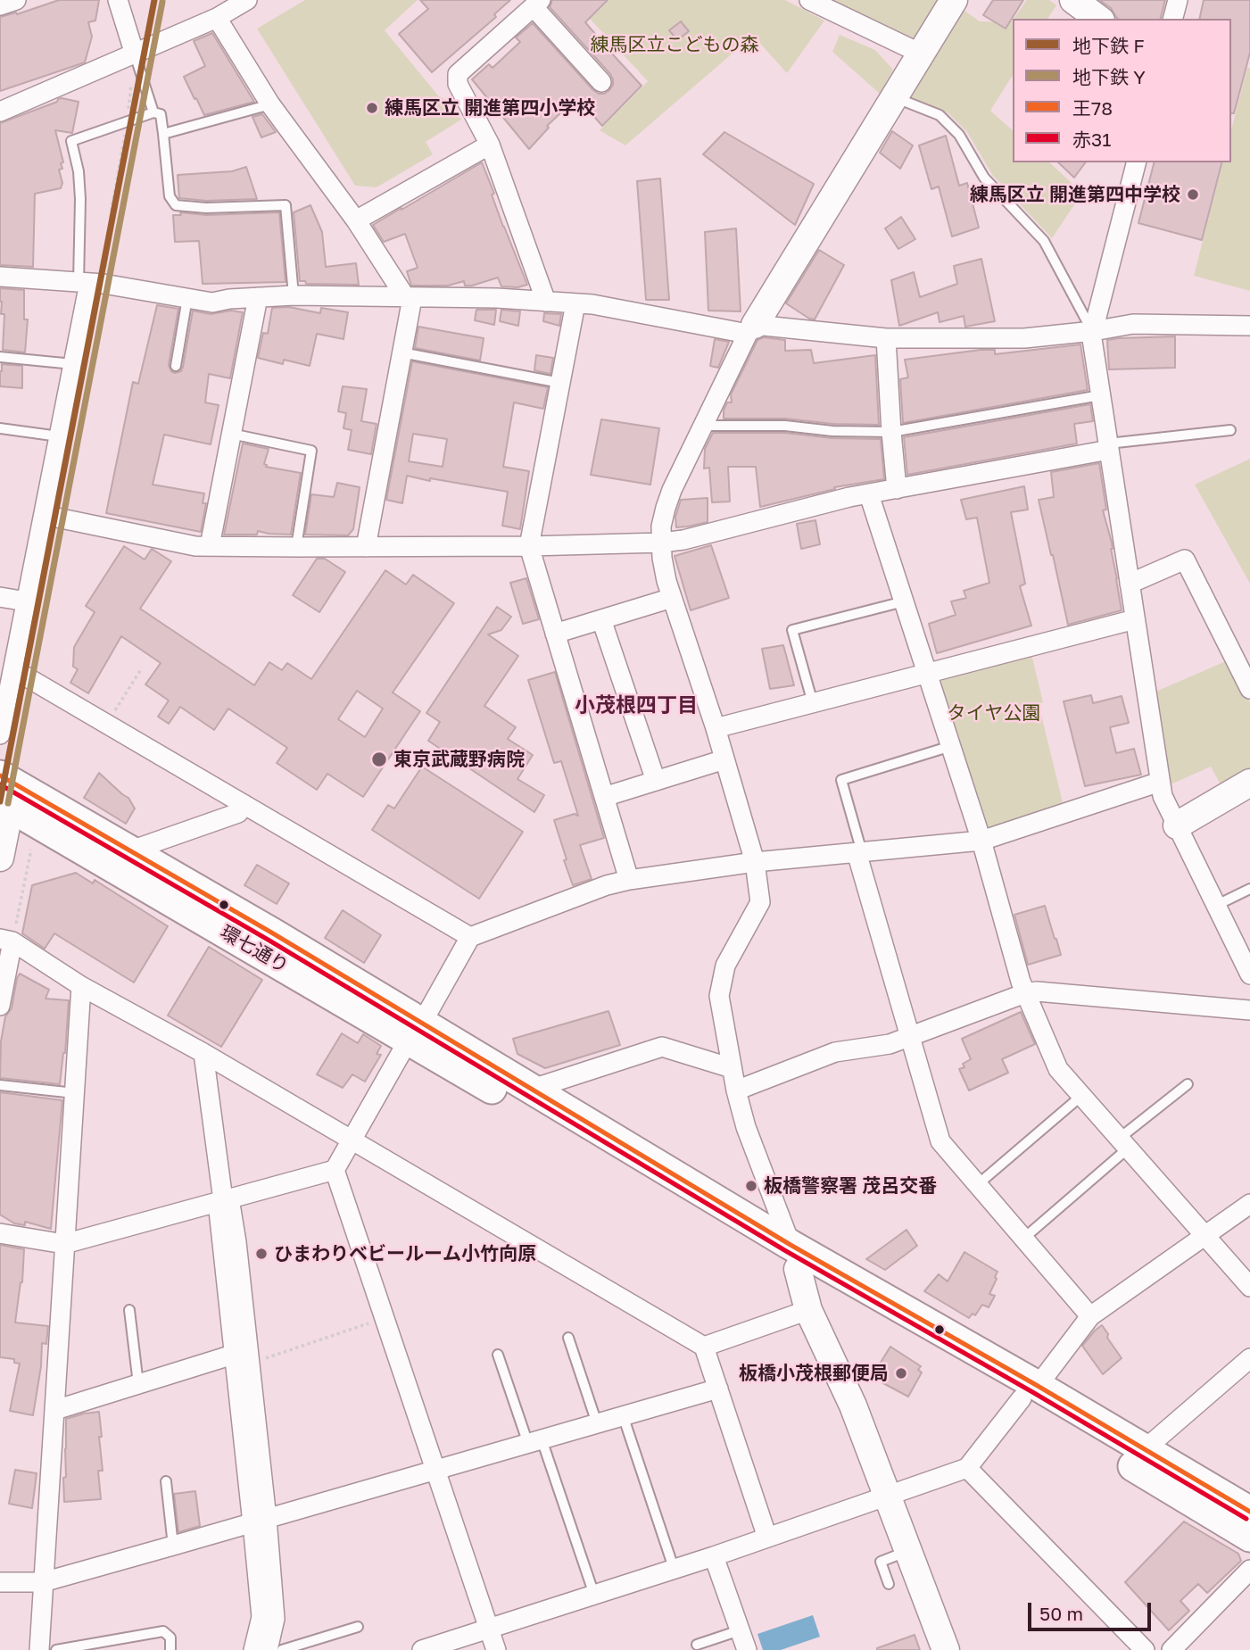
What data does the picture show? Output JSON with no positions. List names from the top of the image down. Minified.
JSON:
{"streets":{"main road":["環七通り"]},"districts":["小茂根四丁目"],"parks":["練馬区立こどもの森","タイヤ公園"],"places":["練馬区立 開進第四小学校","練馬区立 開進第四中学校","東京武蔵野病院","板橋警察署 茂呂交番","ひまわりベビールーム小竹向原","板橋小茂根郵便局"],"lines":["metro line F","metro line Y","transit line 王78","transit line 赤31"],"legend":["地下鉄 F","地下鉄 Y","王78","赤31"],"scale_bar":"50 m"}
